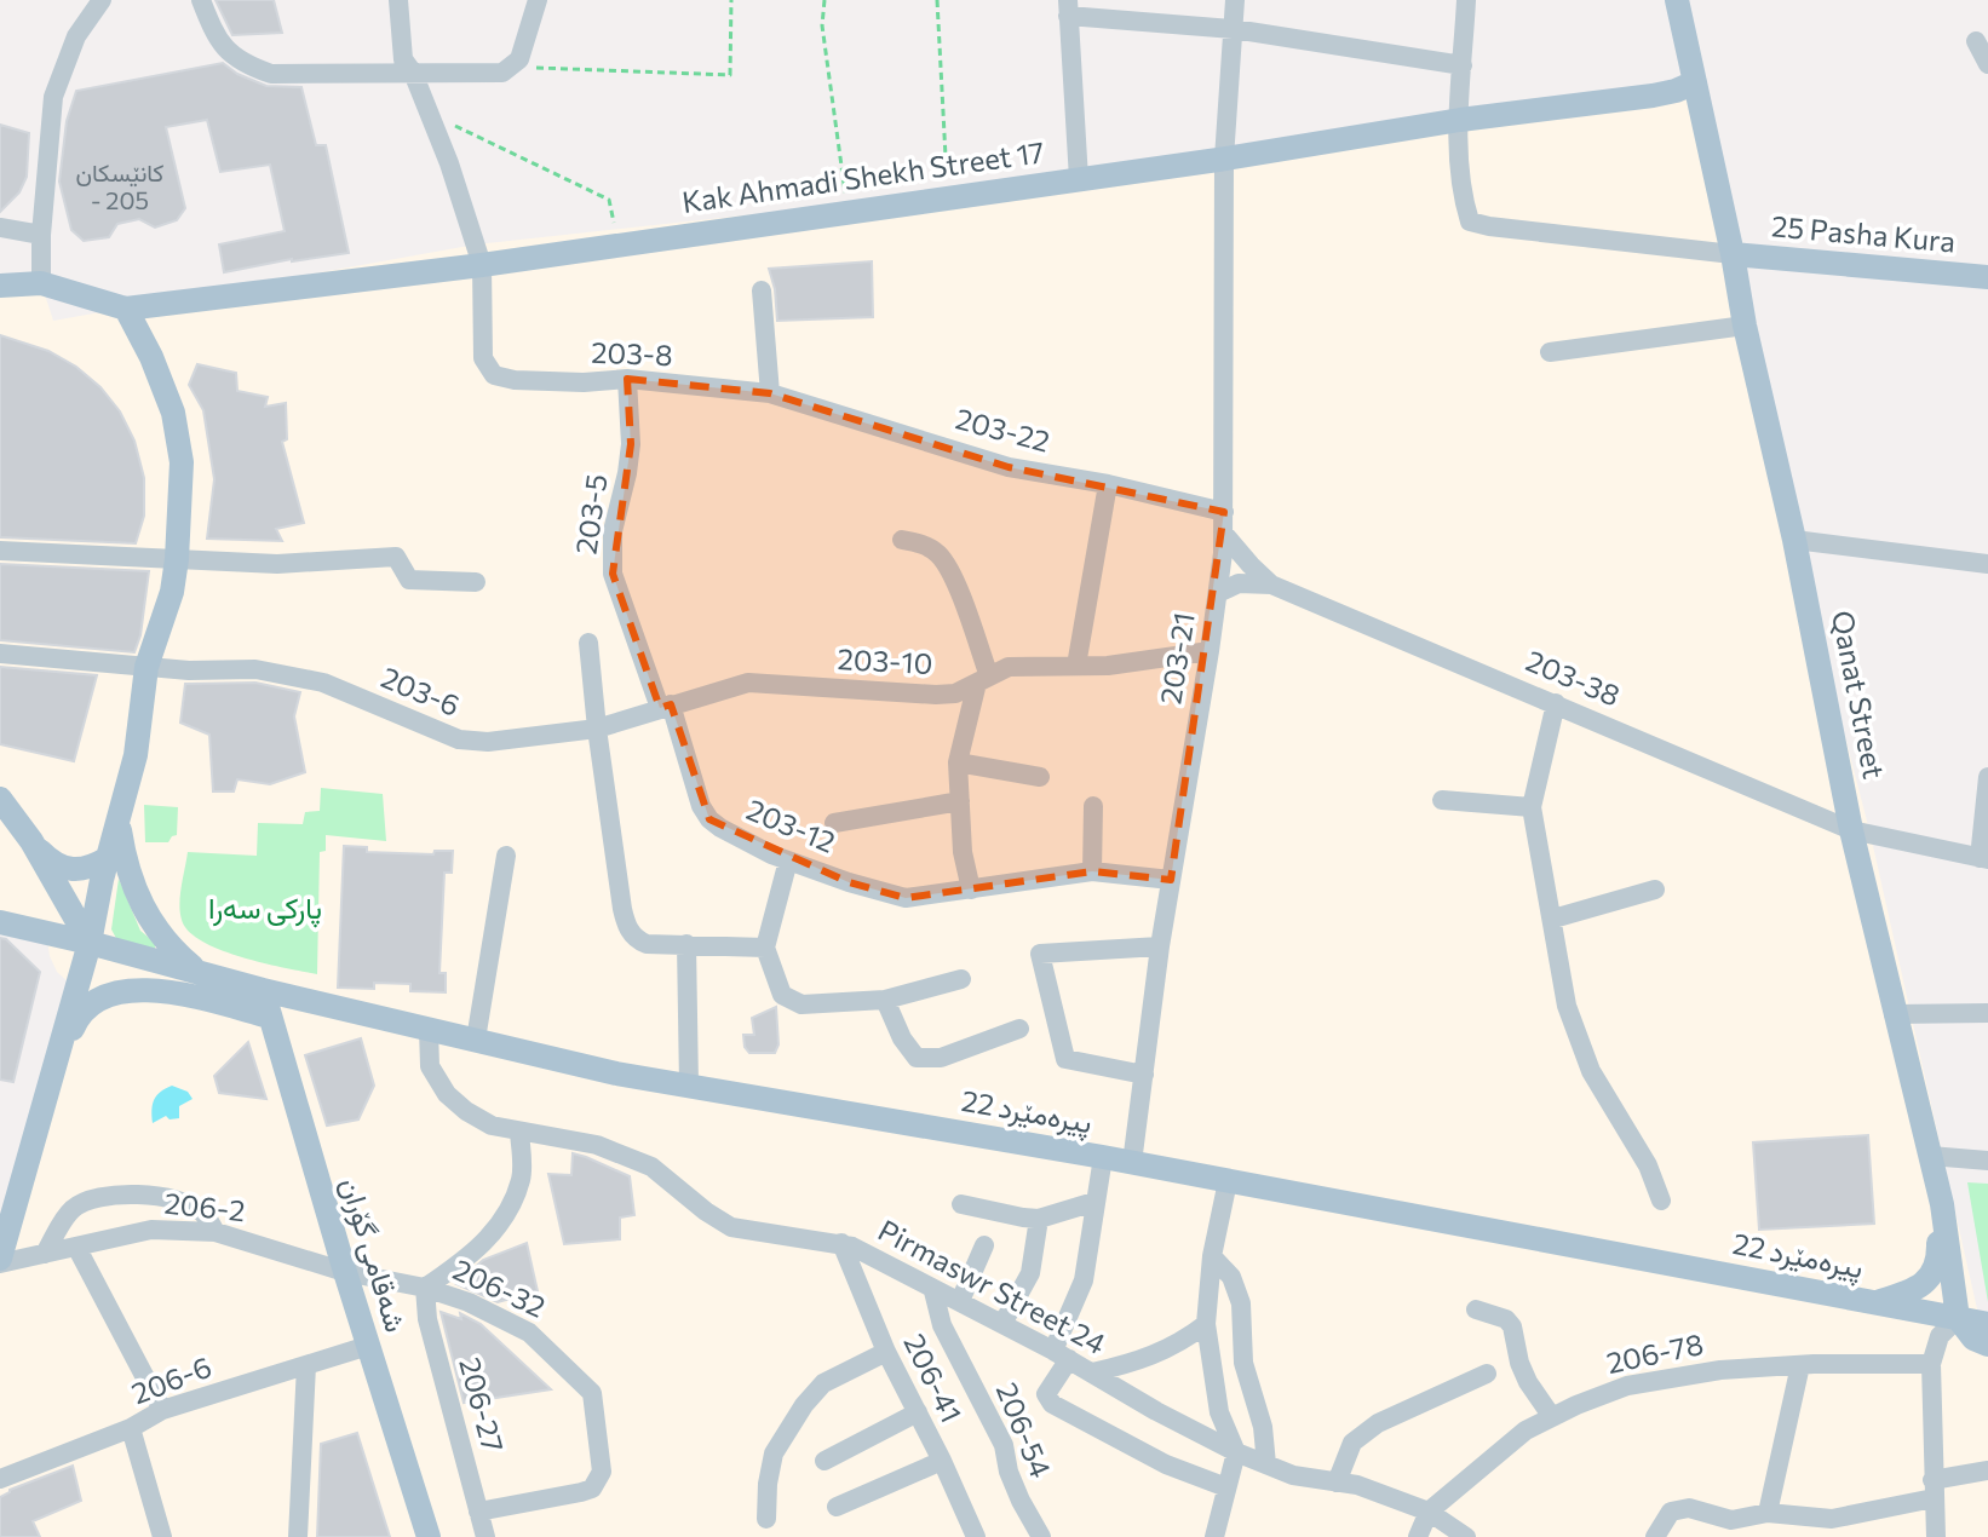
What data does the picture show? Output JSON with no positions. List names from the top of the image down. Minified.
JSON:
{"streets":{"main road":["Kak Ahmadi Shekh Street 17","25 Pasha Kura","Qanat Street","22 پیرەمێرد","شەقامی گۆران"],"street":["203-8","203-22","203-5","203-21","203-10","203-38","203-6","203-12","206-2","Pirmaswr Street 24","206-32","206-78","206-41","206-6","206-27","206-54"]},"crossings":[["Kak Ahmadi Shekh Street 17","203-8"],["Kak Ahmadi Shekh Street 17","203-21"],["Kak Ahmadi Shekh Street 17","Qanat Street"],["25 Pasha Kura","Qanat Street"],["203-8","203-22"],["203-8","203-5"],["203-22","203-21"],["203-22","203-38"],["203-5","203-10"],["203-5","203-6"],["203-5","203-12"],["203-21","203-10"],["203-21","203-38"],["203-21","203-12"],["203-21","22 پیرەمێرد"],["203-10","203-6"],["203-10","203-12"],["203-38","Qanat Street"],["203-6","203-12"],["Qanat Street","22 پیرەمێرد"],["22 پیرەمێرد","شەقامی گۆران"],["22 پیرەمێرد","Pirmaswr Street 24"],["206-2","شەقامی گۆران"],["206-2","206-32"],["شەقامی گۆران","206-32"],["شەقامی گۆران","206-6"],["Pirmaswr Street 24","206-78"],["Pirmaswr Street 24","206-41"],["Pirmaswr Street 24","206-54"],["206-32","206-27"]],"parks":["پارکی سەرا"],"house_numbers":["کانێسکان - 205"]}
